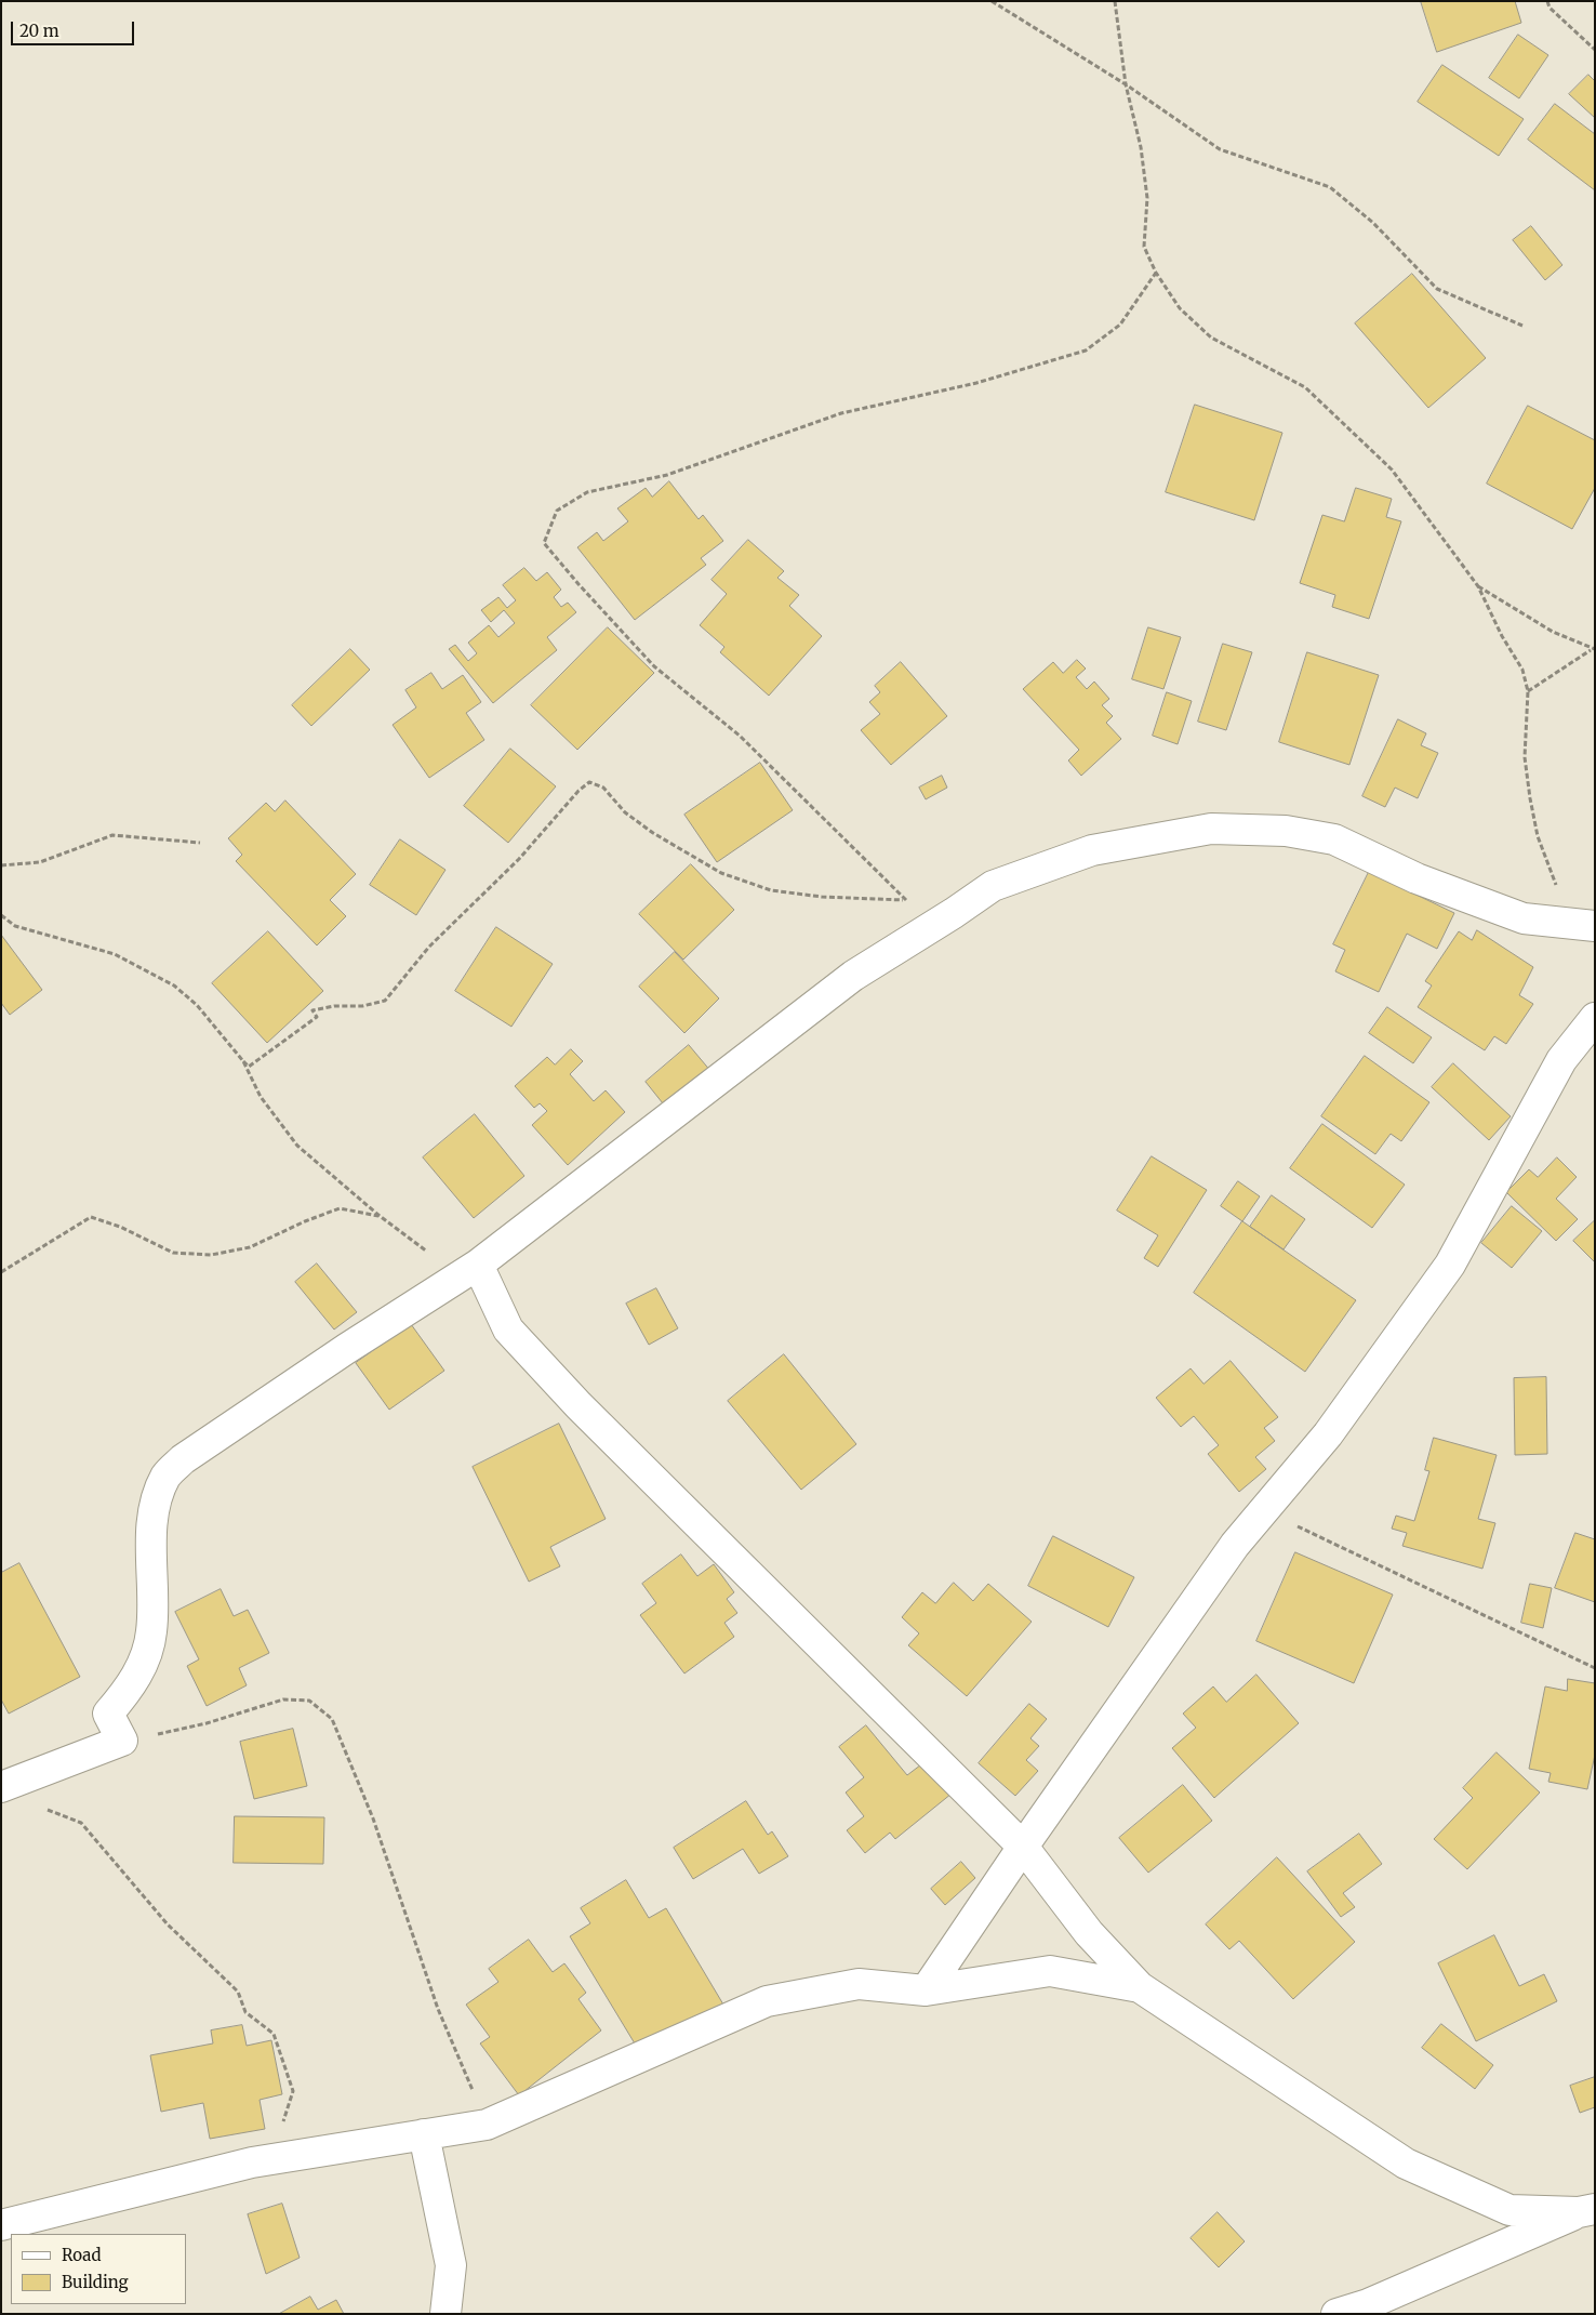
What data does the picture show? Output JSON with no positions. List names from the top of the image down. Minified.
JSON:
{"legend":["Road","Building"],"scale_bar":"20 m"}
